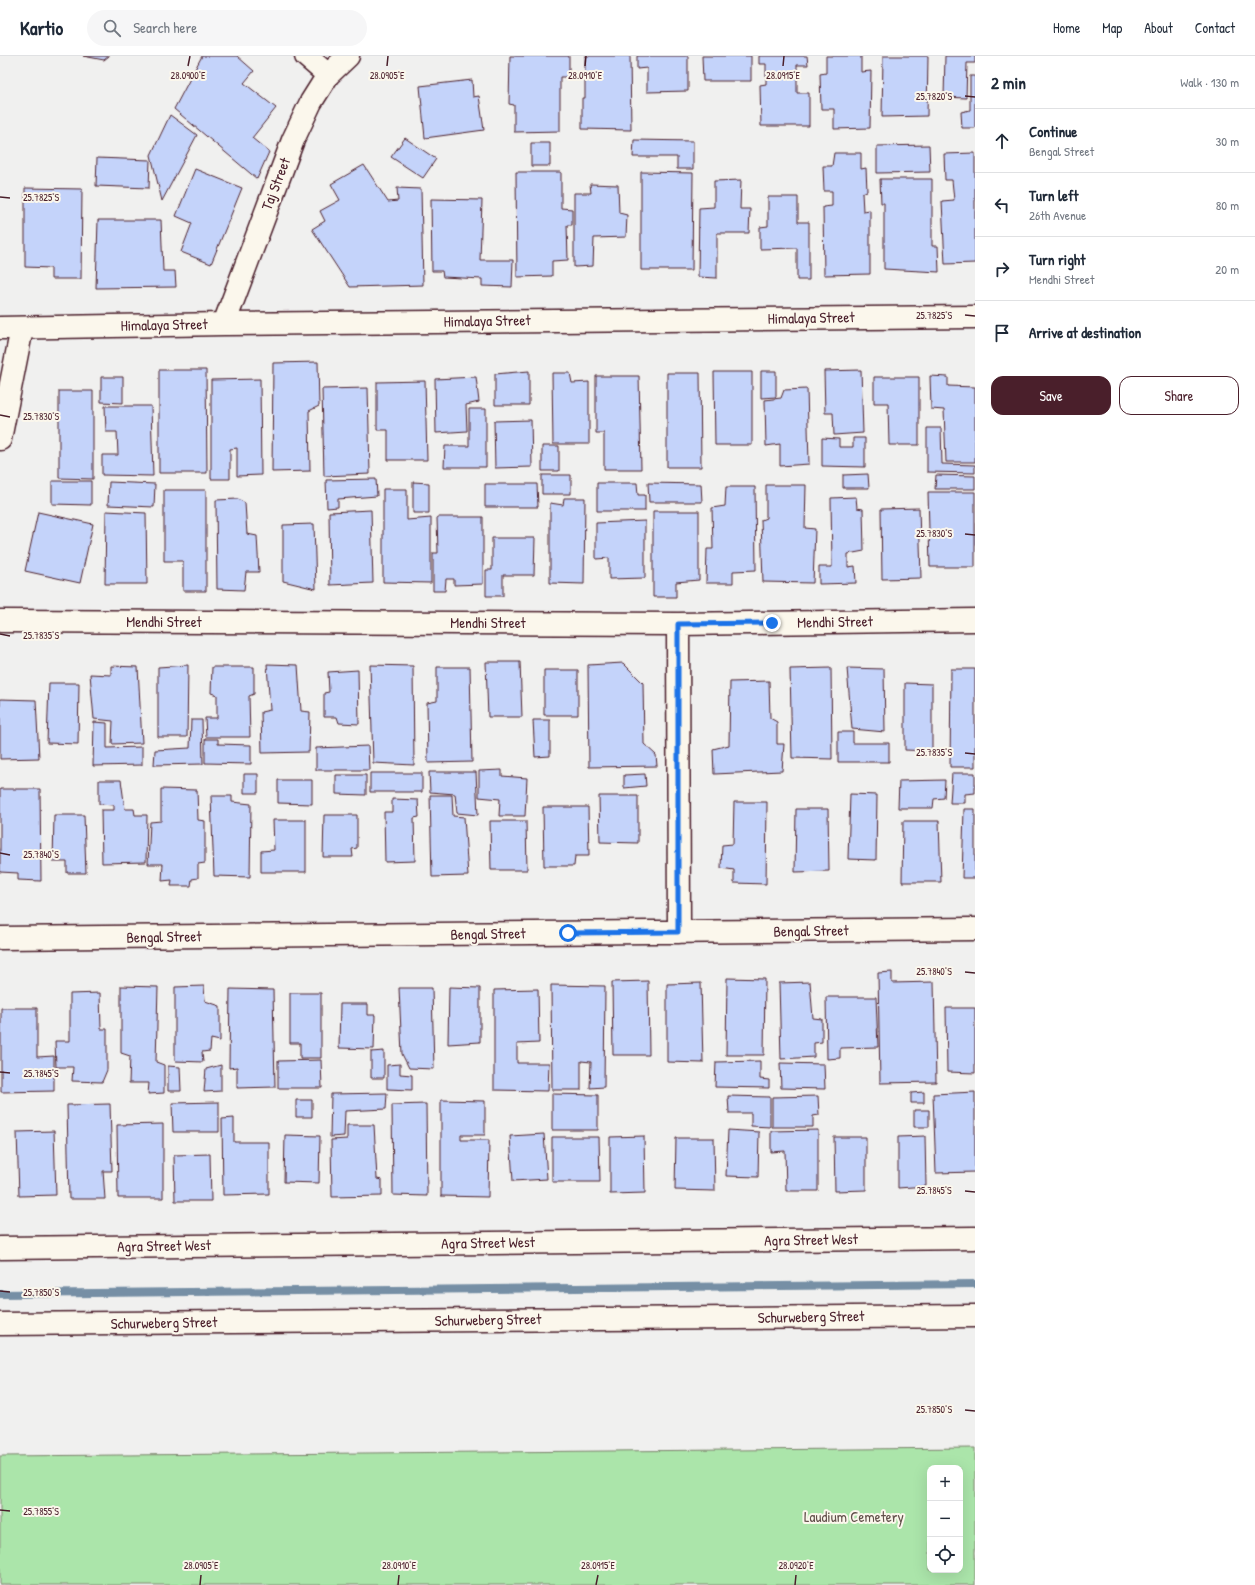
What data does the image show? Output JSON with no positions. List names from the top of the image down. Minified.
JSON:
{"streets":{"street":["Taj Street","Himalaya Street","Mendhi Street","Bengal Street","Agra Street West","Schurweberg Street"]},"crossings":[["Taj Street","Himalaya Street"]],"parks":["Laudium Cemetery"],"page":{"header":"Kartio","search":"Search here","nav":["Home","Map","About","Contact"],"heading":["2 min","Walk · 130 m"],"list":[["Continue","Bengal Street","30 m"],["Turn left","26th Avenue","80 m"],["Turn right","Mendhi Street","20 m"],"Arrive at destination"],"buttons":["Save","Share"],"map_buttons":["+","−"]},"coordinates":["28.0900°E","28.0905°E","28.0910°E","28.0915°E","25.7820°S","25.7825°S","25.7830°S","25.7835°S","25.7840°S","25.7845°S","25.7850°S","25.7855°S","28.0920°E"]}
